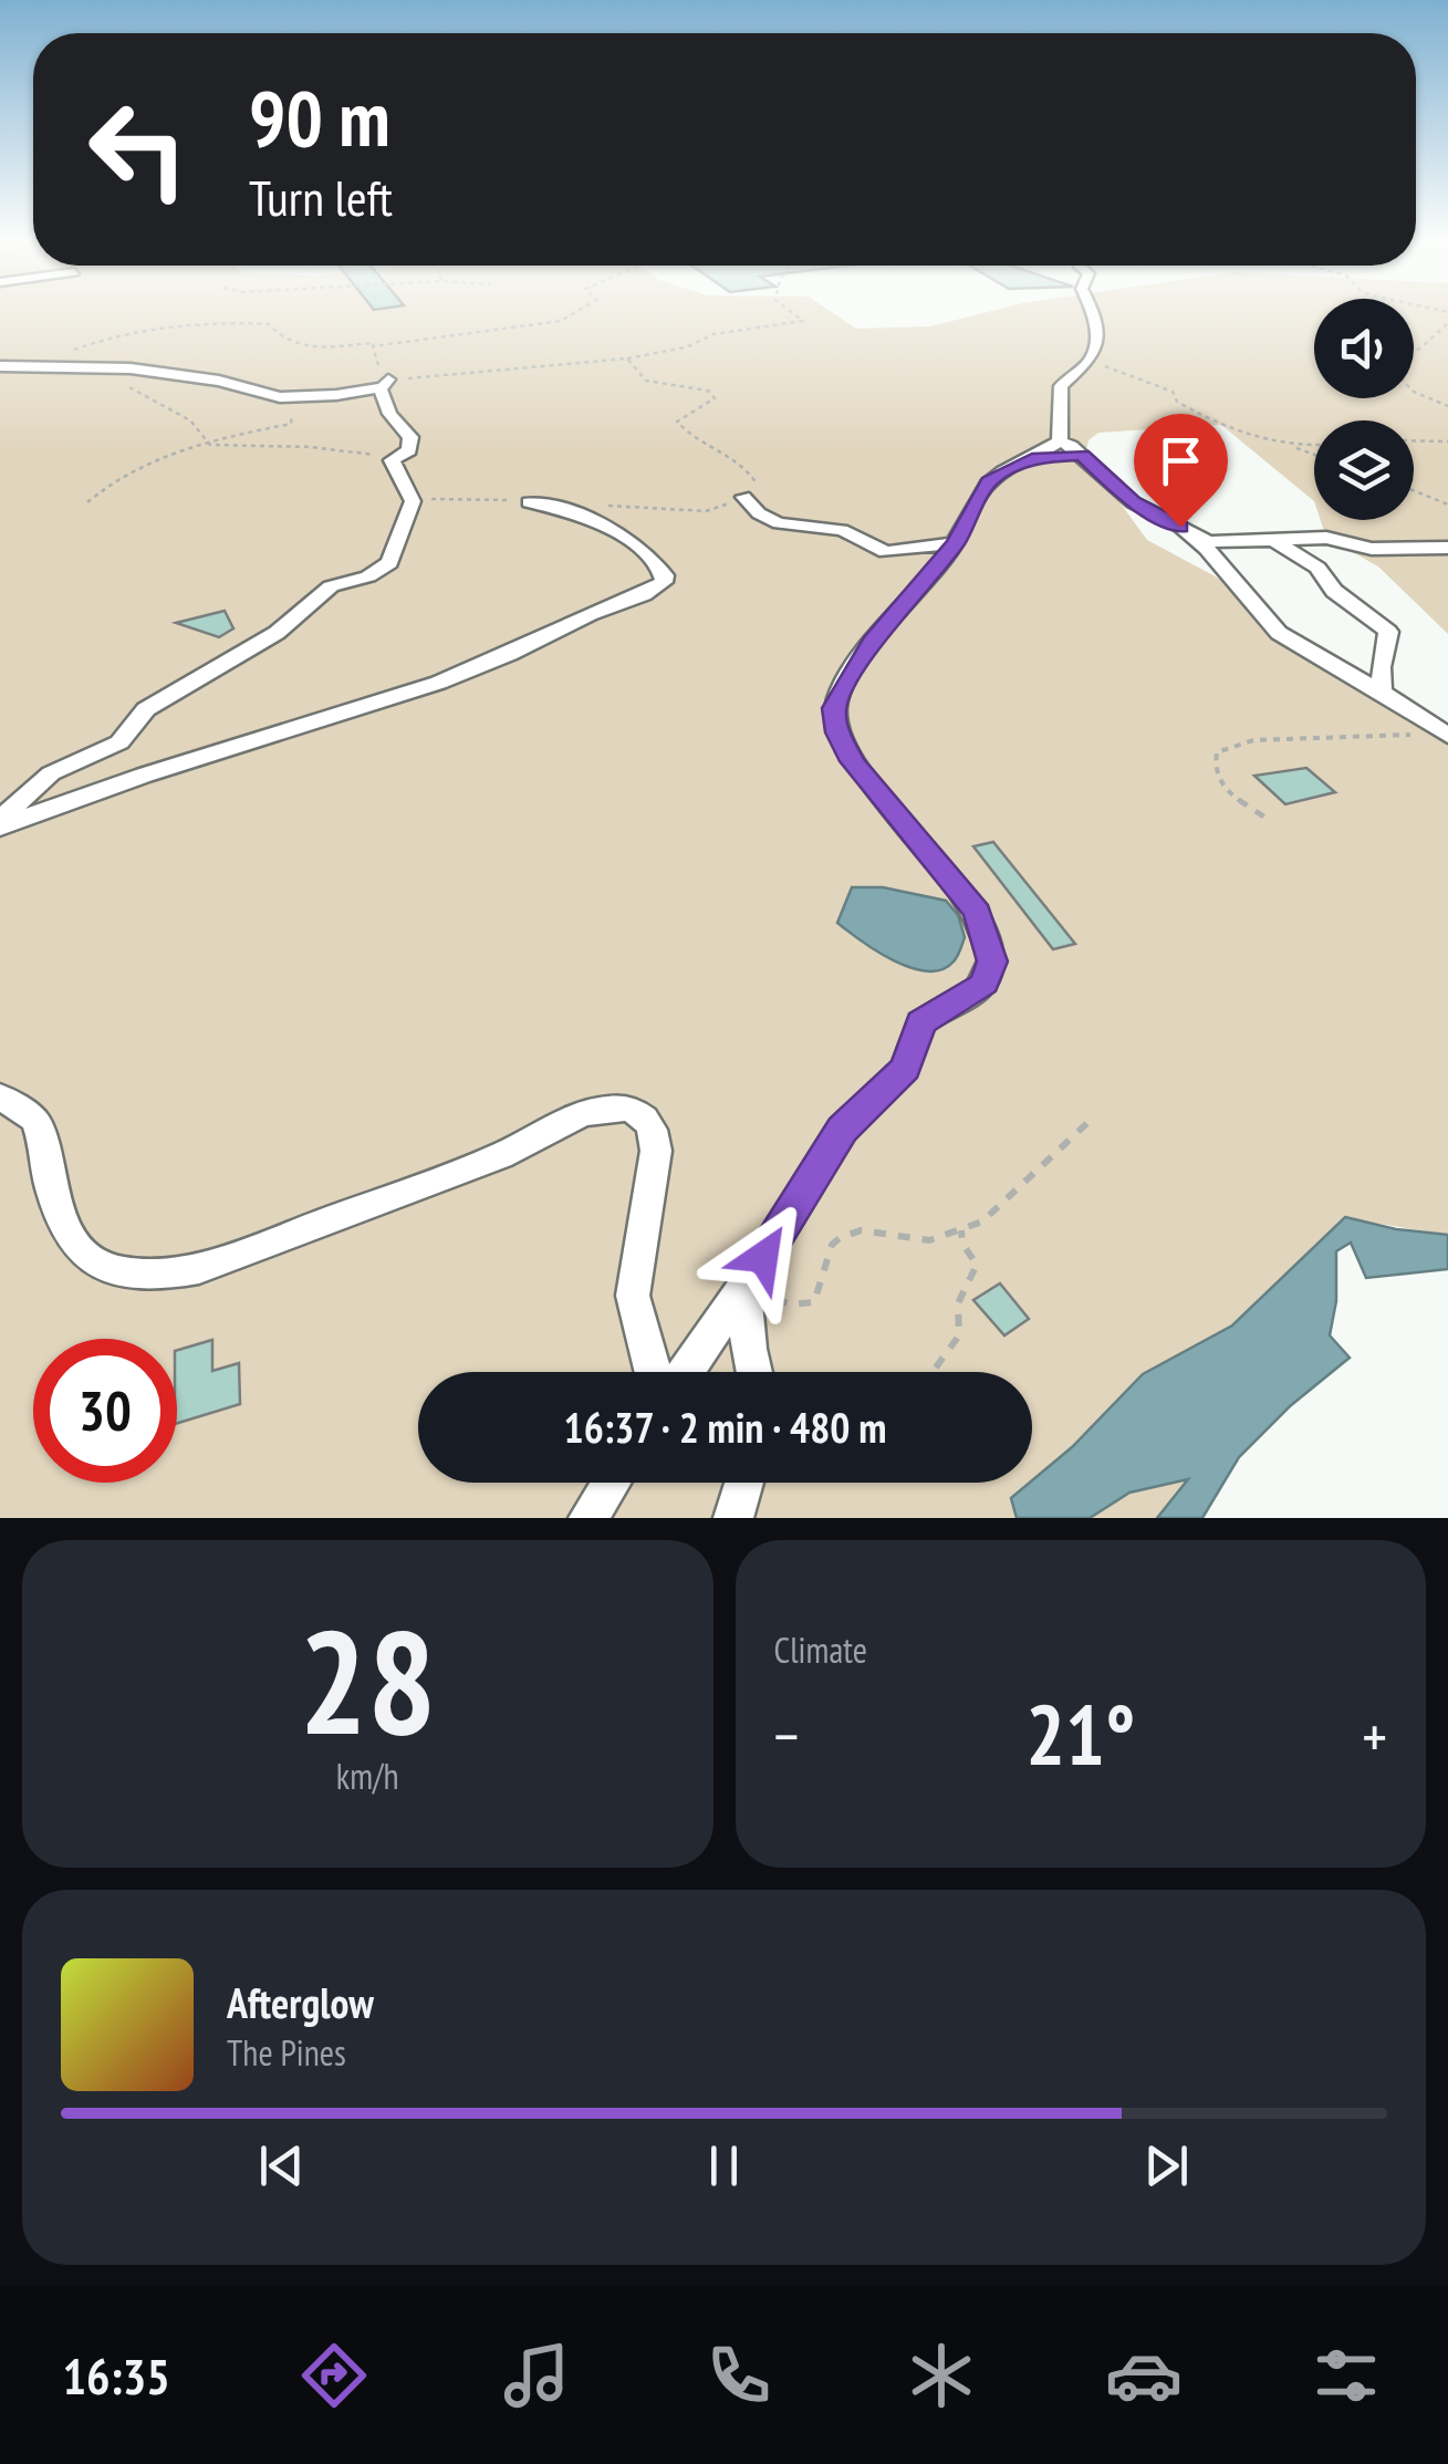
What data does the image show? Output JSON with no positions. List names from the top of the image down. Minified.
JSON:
{"page":{"turn":["90 m","Turn left"],"limit":"30","trip":"16:37 · 2 min · 480 m","tile":[["28","km/h"],"Climate"],"heat":["−","21°","+"],"song":["Afterglow","The Pines"],"tabs":"16:35"}}
